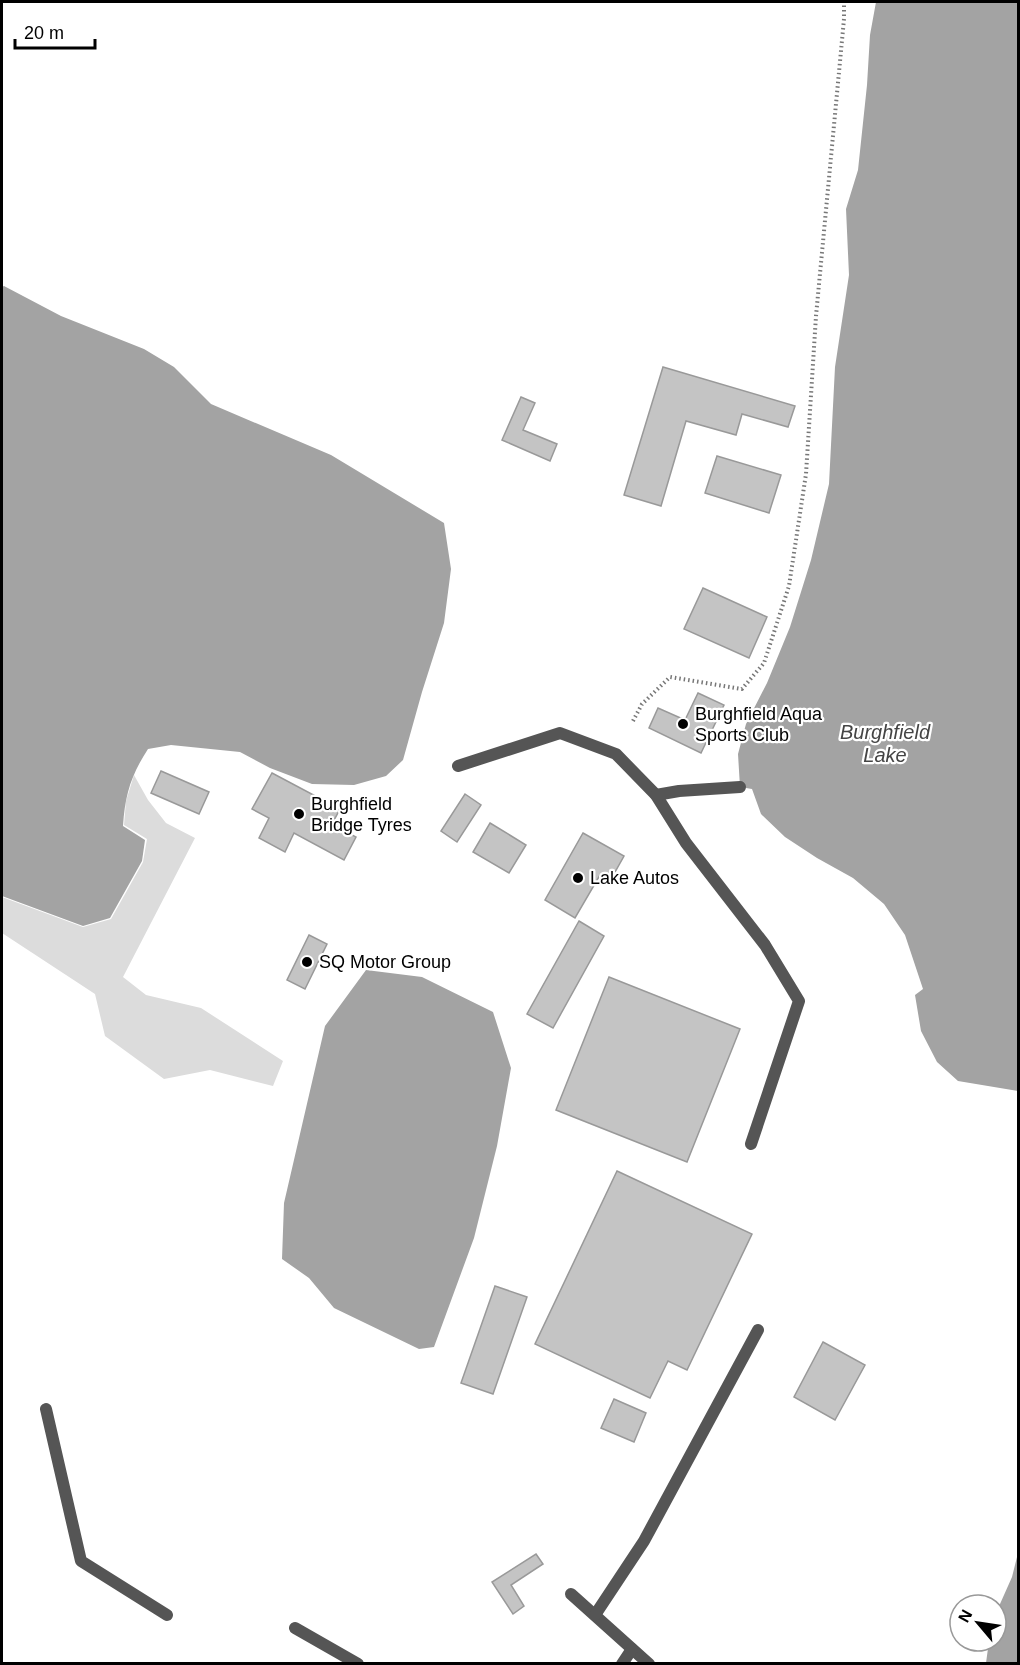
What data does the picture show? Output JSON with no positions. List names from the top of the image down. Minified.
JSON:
{"water":["Burghfield Lake"],"places":["Burghfield Aqua Sports Club","Burghfield Bridge Tyres","Lake Autos","SQ Motor Group"],"scale_bar":"20 m","north":"top left"}
